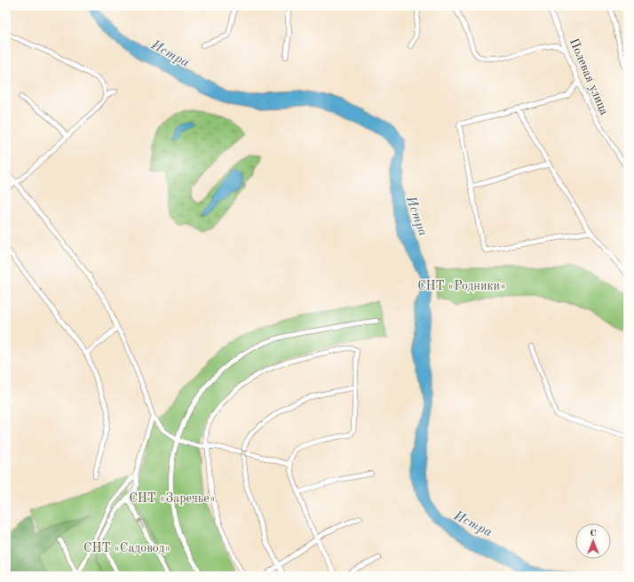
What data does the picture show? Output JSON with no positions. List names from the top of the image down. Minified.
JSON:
{"streets":{"street":["Полевая улица"]},"water":["Истра"],"parks":["СНТ «Родники»","СНТ «Заречье»","СНТ «Садовод»"],"north":"top"}
